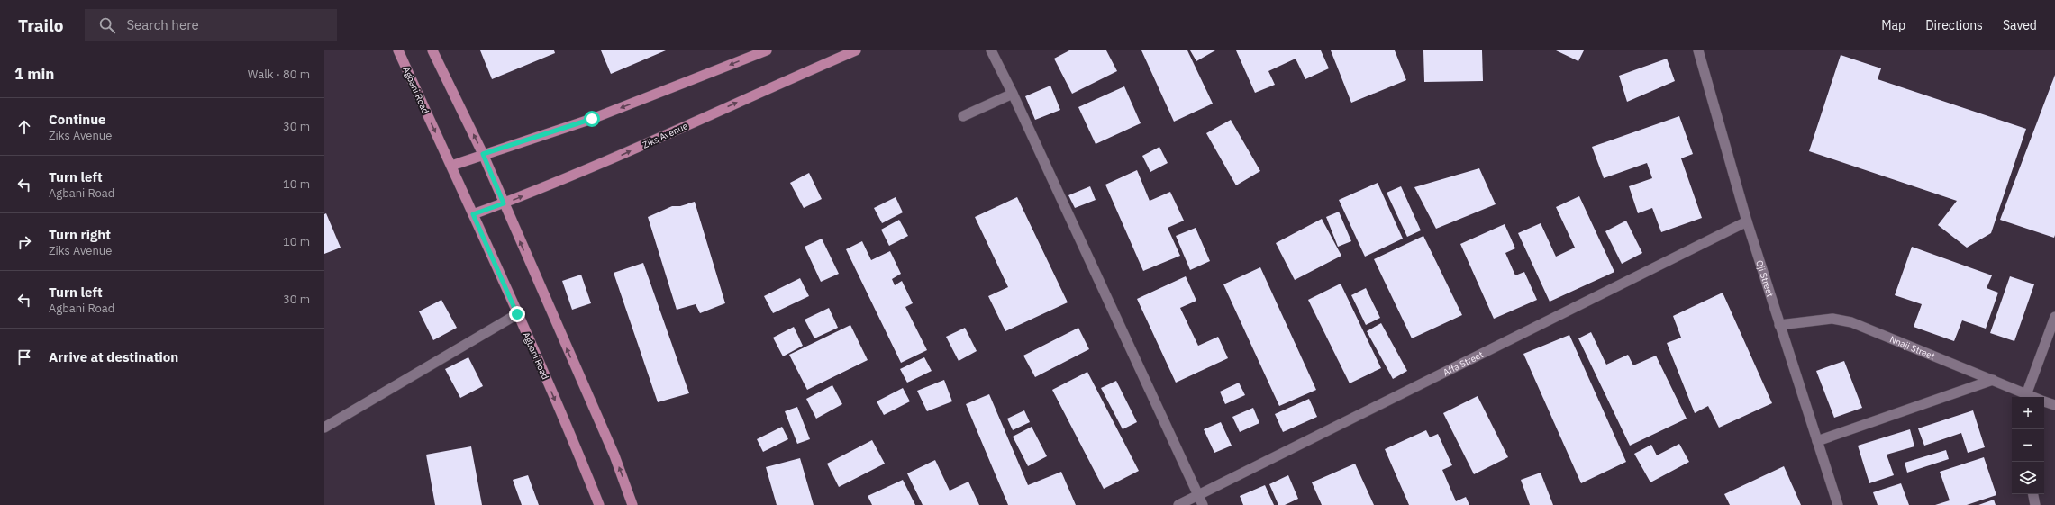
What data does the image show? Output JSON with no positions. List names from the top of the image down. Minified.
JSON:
{"streets":{"main road":["Agbani Road","Ziks Avenue"],"street":["Oji Street","Nnaji Street","Affa Street"]},"crossings":[["Agbani Road","Ziks Avenue"],["Oji Street","Nnaji Street"],["Oji Street","Affa Street"]],"page":{"header":"Trailo","search":"Search here","nav":["Map","Directions","Saved"],"heading":["1 min","Walk · 80 m"],"list":[["Continue","Ziks Avenue","30 m"],["Turn left","Agbani Road","10 m"],["Turn right","Ziks Avenue","10 m"],["Turn left","Agbani Road","30 m"],"Arrive at destination"],"map_buttons":["+","−"]}}
